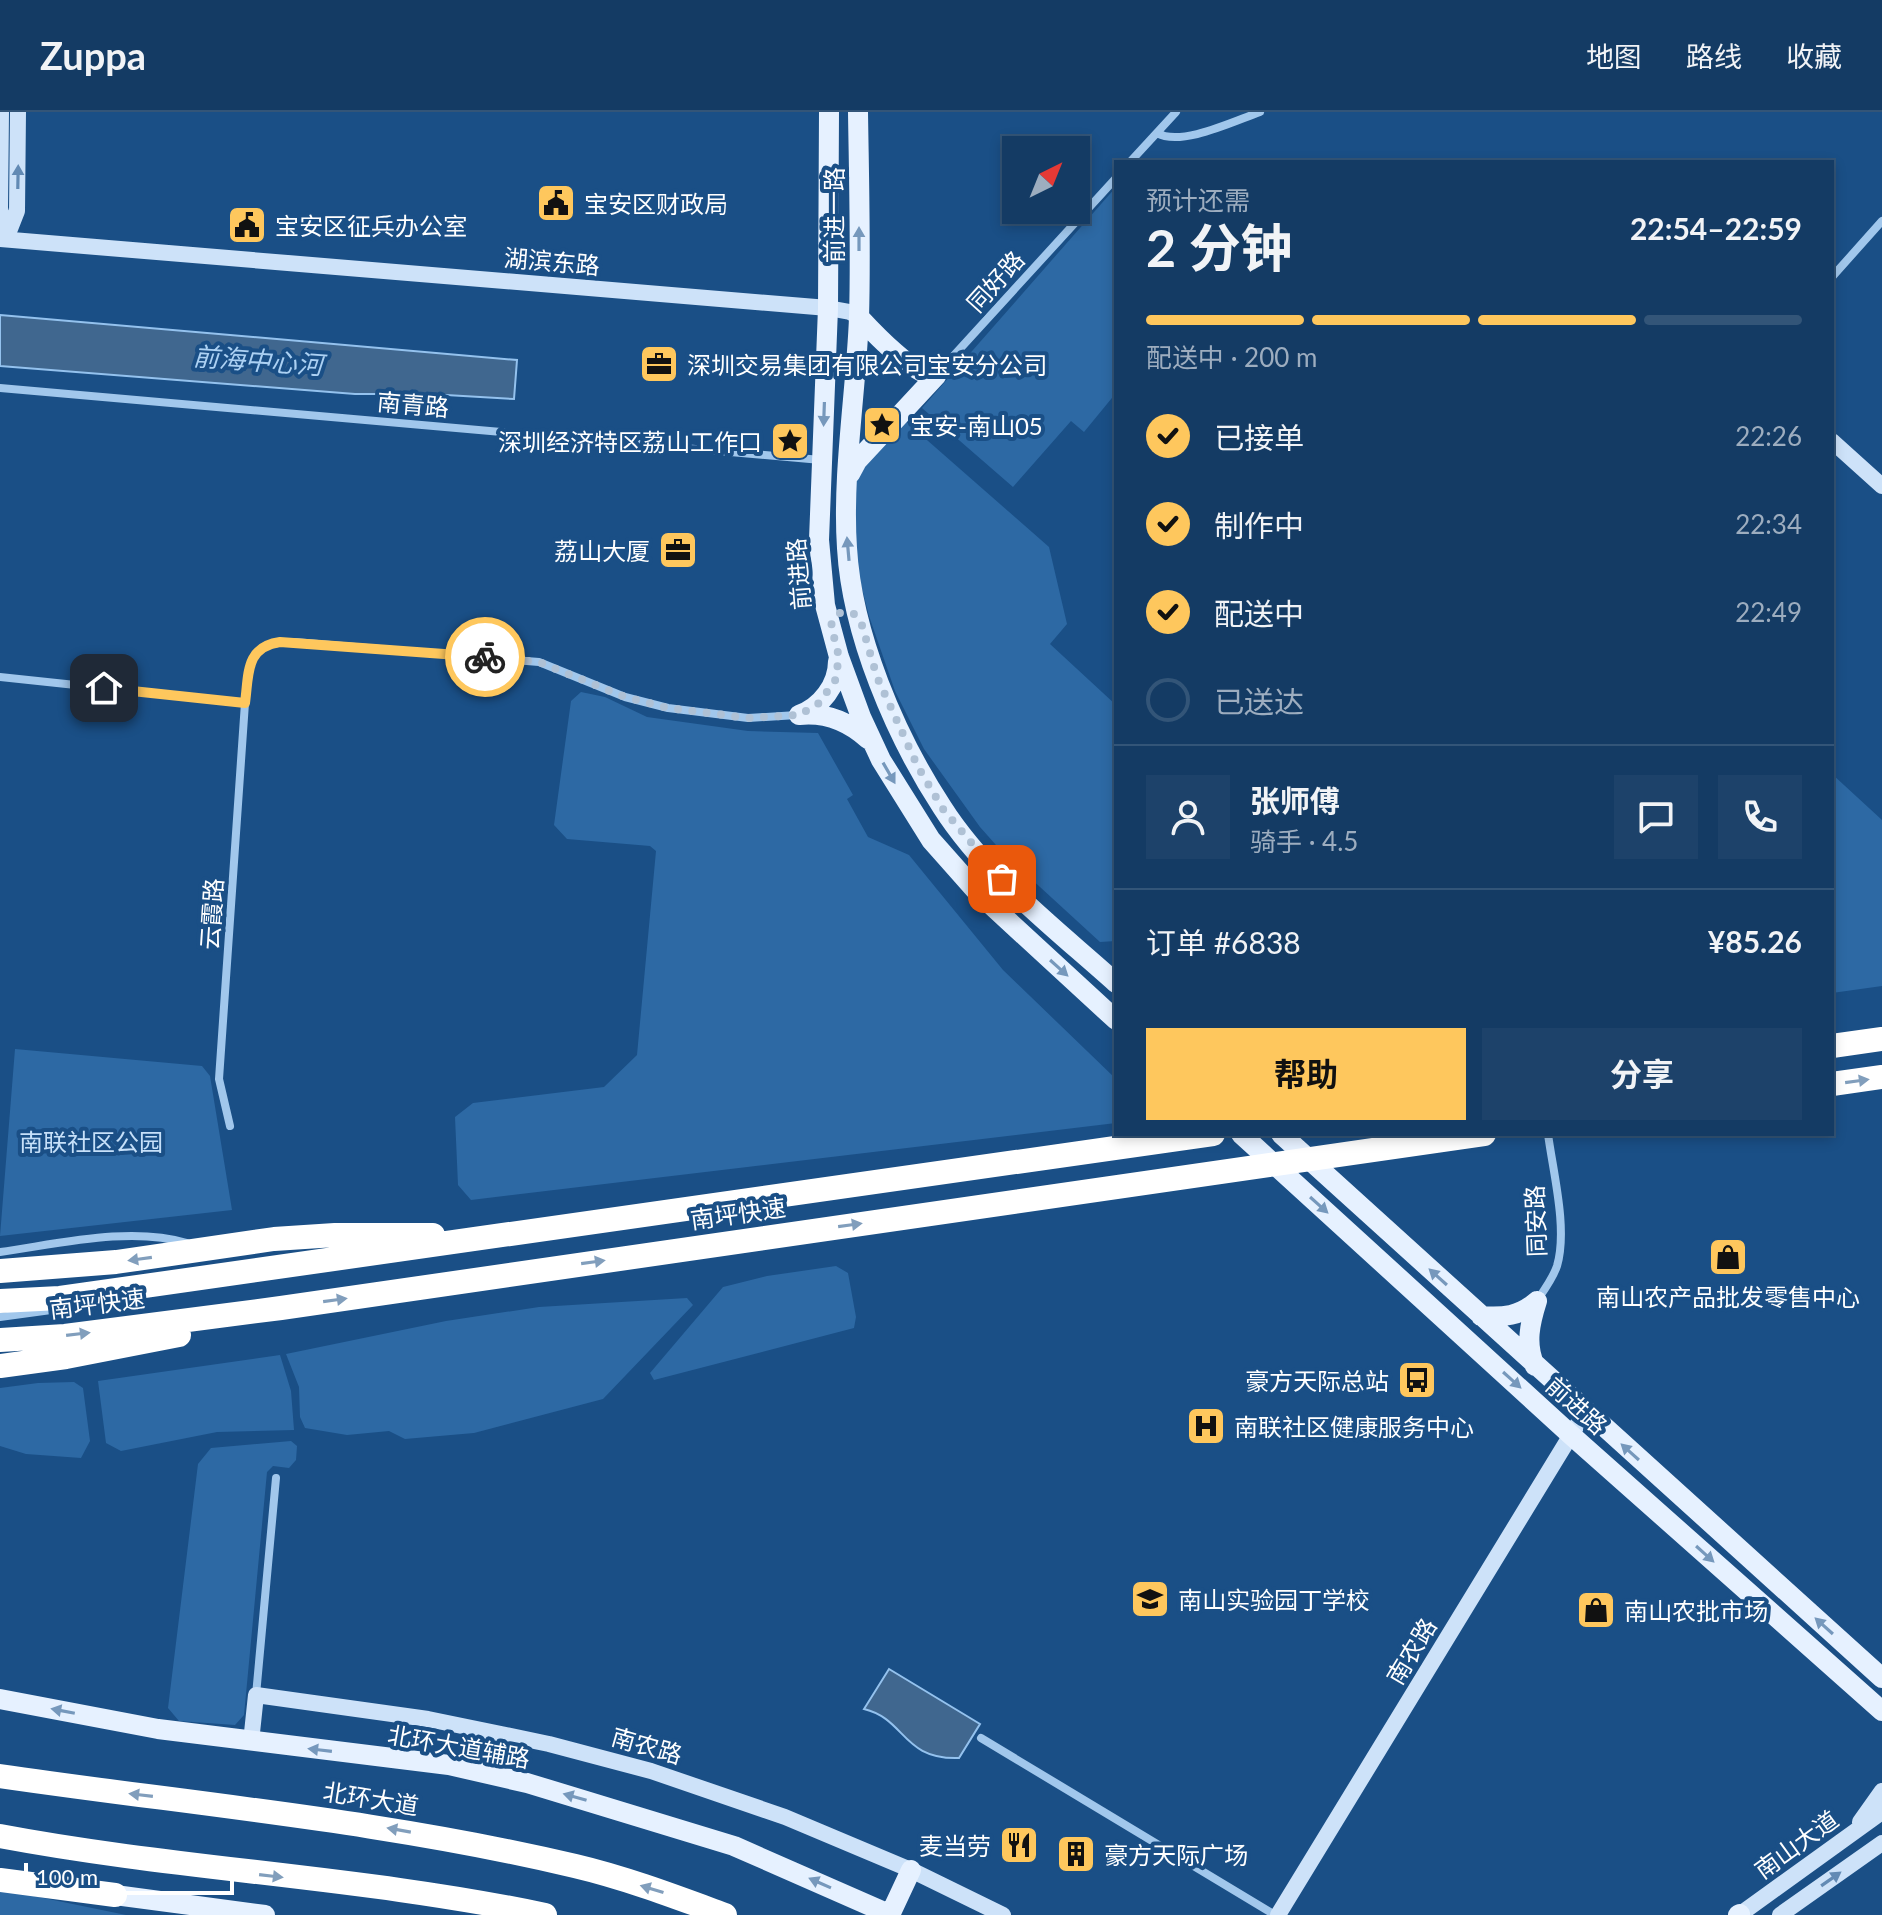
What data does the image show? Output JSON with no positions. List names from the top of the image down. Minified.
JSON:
{"streets":{"highway":["南坪快速","北环大道"],"main road":["前进一路","湖滨东路","前进路","南农路","北环大道辅路","南山大道"],"street":["同好路","南青路","云霞路","同安路"]},"crossings":[["前进一路","湖滨东路"],["前进一路","前进路"],["湖滨东路","前进路"],["南青路","前进路"],["前进路","南农路"]],"one_way":["北环大道辅路"],"water":["前海中心河"],"parks":["南联社区公园"],"places":{"public building":["宝安区财政局","宝安区征兵办公室"],"office":["深圳交易集团有限公司宝安分公司","荔山大厦"],"place":["宝安-南山05","深圳经济特区荔山工作口"],"shop":["南山农产品批发零售中心","南山农批市场"],"bus stop":["豪方天际总站"],"hospital":["南联社区健康服务中心"],"school or university":["南山实验园丁学校"],"restaurant":["麦当劳"],"building":["豪方天际广场"]},"scale_bar":"100 m","north":"top right","page":{"header":"Zuppa","nav":["地图","路线","收藏"],"heading":["2 分钟","预计还需","22:54–22:59"],"panel":["张师傅","骑手 · 4.5","订单 #6838","¥85.26"],"bar":"配送中 · 200 m","list":[["已接单","22:26"],["制作中","22:34"],["配送中","22:49"],"已送达"],"buttons":["帮助","分享"],"scale":"100 m"}}
